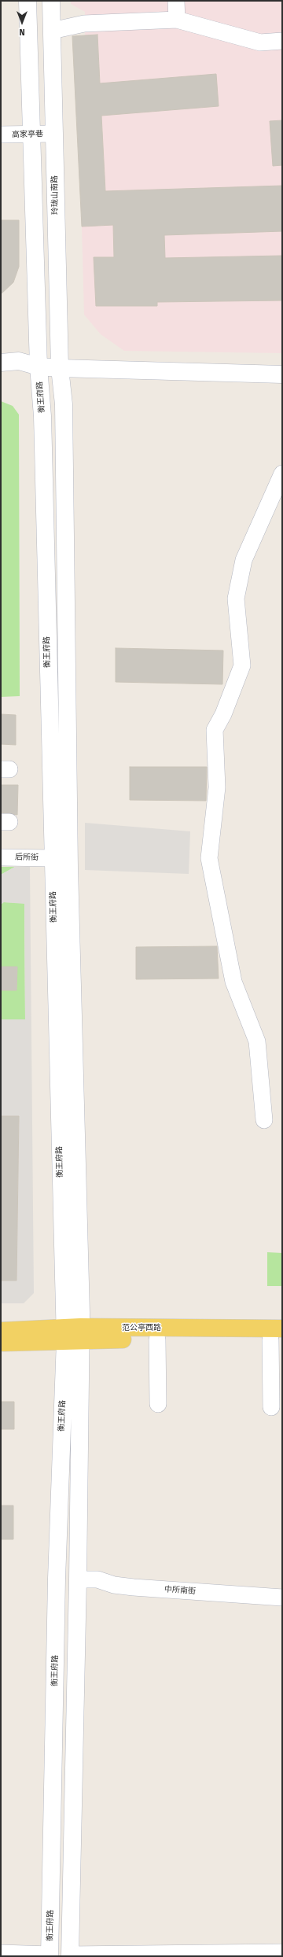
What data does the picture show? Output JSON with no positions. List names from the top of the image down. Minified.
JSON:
{"streets":{"main road":["玲珑山南路","衡王府路","范公亭西路"],"street":["高家亭巷","后所街","中所南街"]},"crossings":[["高家亭巷","玲珑山南路"],["玲珑山南路","衡王府路"],["衡王府路","后所街"],["衡王府路","范公亭西路"],["衡王府路","中所南街"]],"north":"bottom"}
